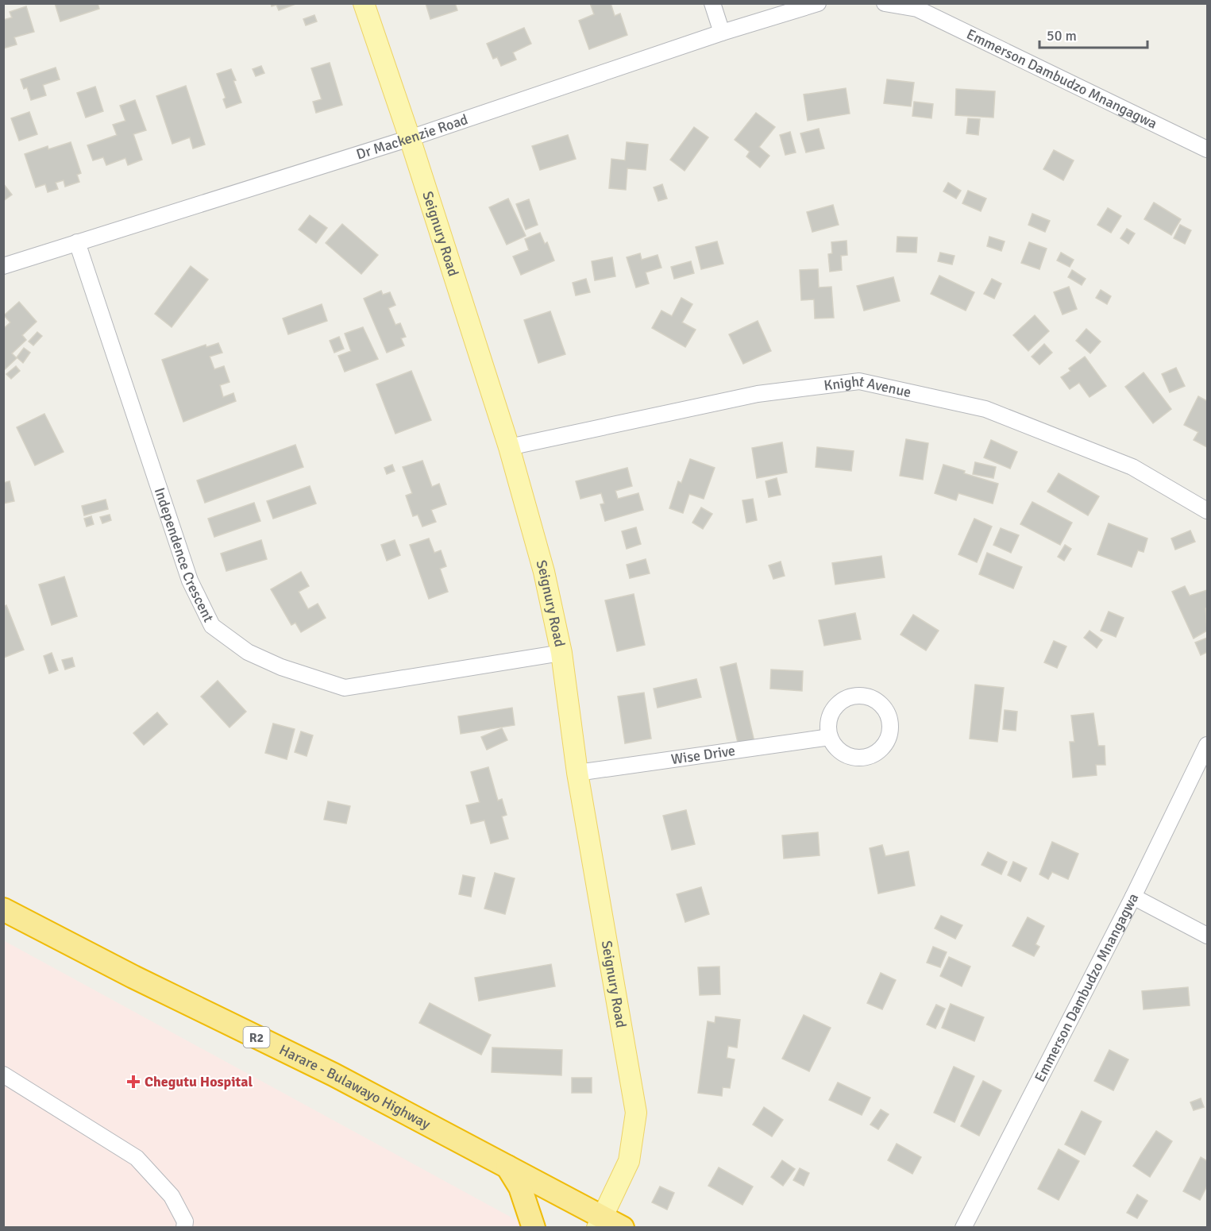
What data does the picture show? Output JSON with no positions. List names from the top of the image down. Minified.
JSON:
{"streets":{"highway":["R2","Harare - Bulawayo Highway"],"main road":["Seignury Road"],"street":["Emmerson Dambudzo Mnangagwa","Dr Mackenzie Road","Knight Avenue","Independence Crescent","Wise Drive"]},"crossings":[["Dr Mackenzie Road","Seignury Road"],["Dr Mackenzie Road","Independence Crescent"],["Seignury Road","Knight Avenue"],["Seignury Road","Independence Crescent"],["Seignury Road","Wise Drive"],["Seignury Road","Harare - Bulawayo Highway"]],"places":{"health":["Chegutu Hospital"]},"scale_bar":"50 m"}
